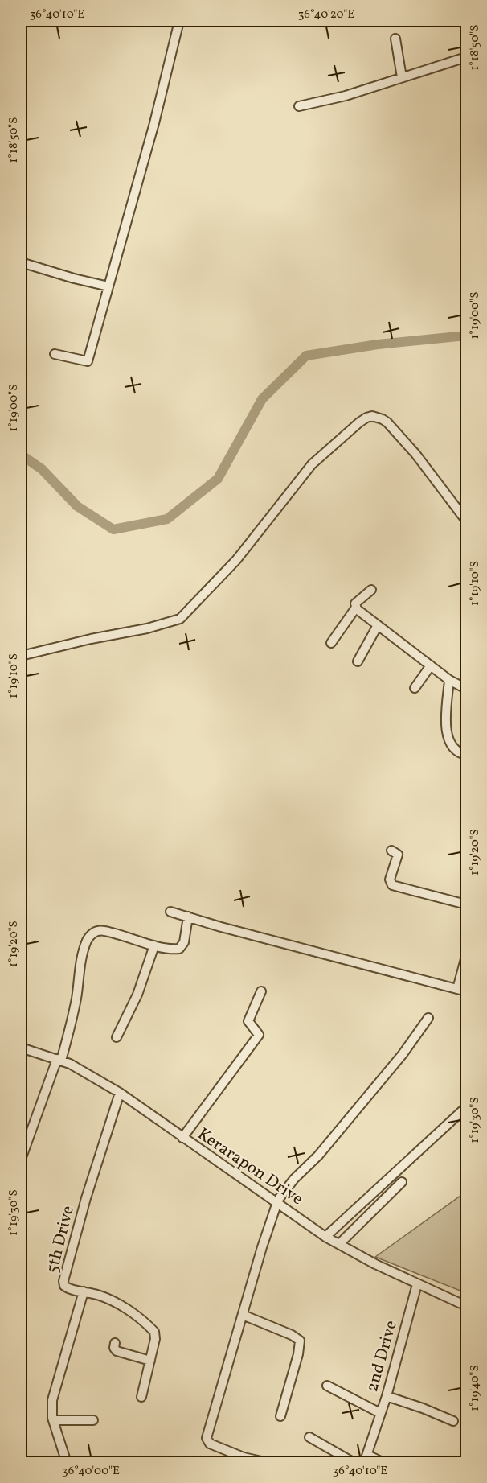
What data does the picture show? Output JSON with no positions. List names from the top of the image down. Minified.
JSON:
{"streets":{"street":["Kerarapon Drive","5th Drive","2nd Drive"]},"crossings":[["Kerarapon Drive","5th Drive"],["Kerarapon Drive","2nd Drive"]],"coordinates":["36°40'10\"E","36°40'20\"E","1°18'50\"S","1°19'00\"S","1°19'10\"S","1°19'20\"S","1°19'30\"S","1°19'40\"S","36°40'00\"E"]}
